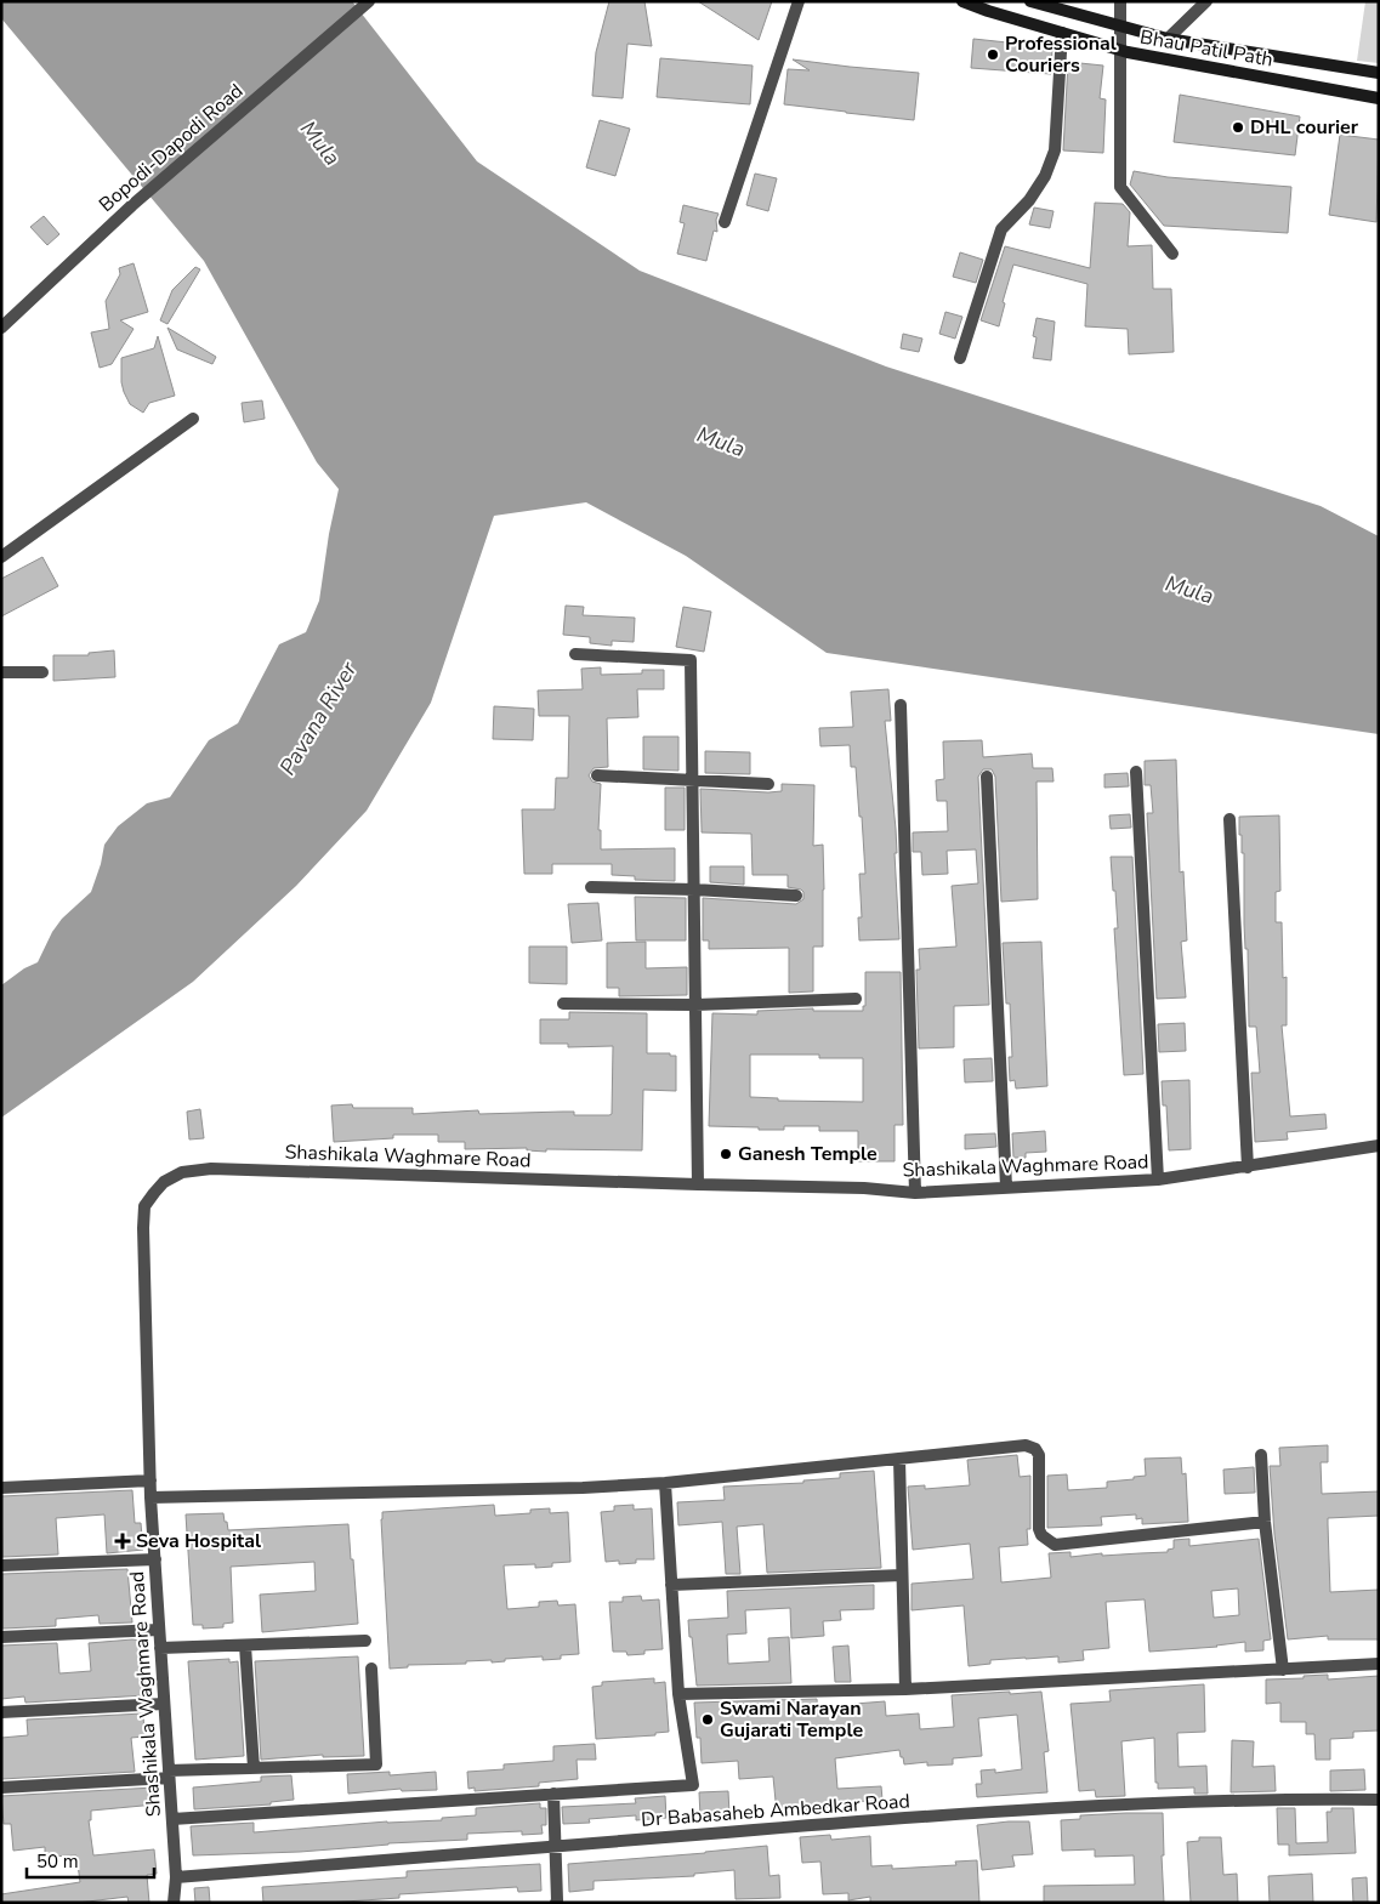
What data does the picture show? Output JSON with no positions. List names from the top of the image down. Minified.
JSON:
{"streets":{"main road":["Bhau Patil Path"],"street":["Bopodi-Dapodi Road","Shashikala Waghmare Road","Dr Babasaheb Ambedkar Road"]},"crossings":[["Shashikala Waghmare Road","Dr Babasaheb Ambedkar Road"]],"water":["Mula","Pavana River"],"places":{"other":["Professional Couriers","DHL courier","Ganesh Temple","Swami Narayan Gujarati Temple"],"health":["Seva Hospital"]},"scale_bar":"50 m"}
